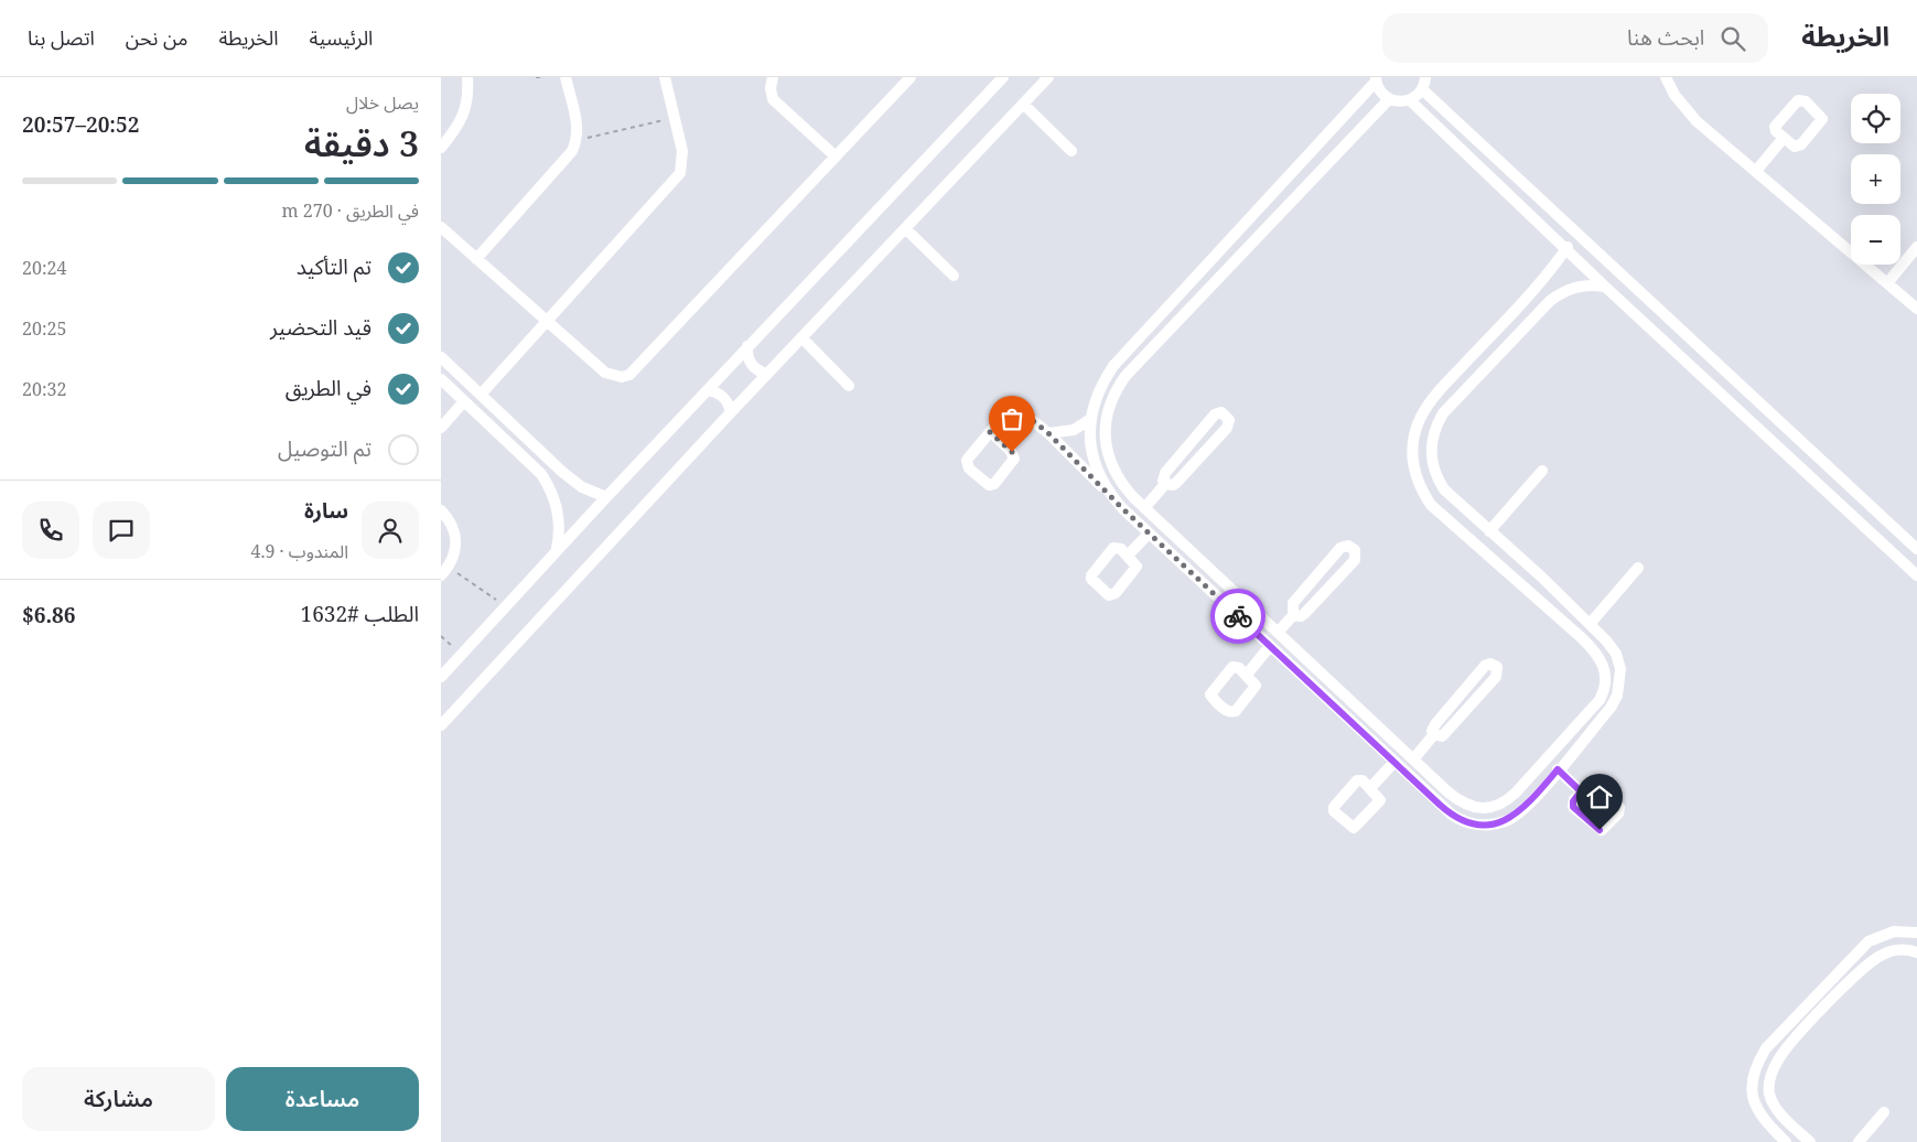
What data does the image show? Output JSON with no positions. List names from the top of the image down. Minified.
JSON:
{"page":{"header":"الخريطة","search":"ابحث هنا","nav":["الرئيسية","الخريطة","من نحن","اتصل بنا"],"heading":["3 دقيقة","يصل خلال","20:52–20:57"],"panel":["سارة","المندوب · 4.9","الطلب #1632","$6.86"],"map_buttons":["+","−"],"bar":"في الطريق · 270 m","list":[["تم التأكيد","20:24"],["قيد التحضير","20:25"],["في الطريق","20:32"],"تم التوصيل"],"buttons":["مساعدة","مشاركة"]}}
